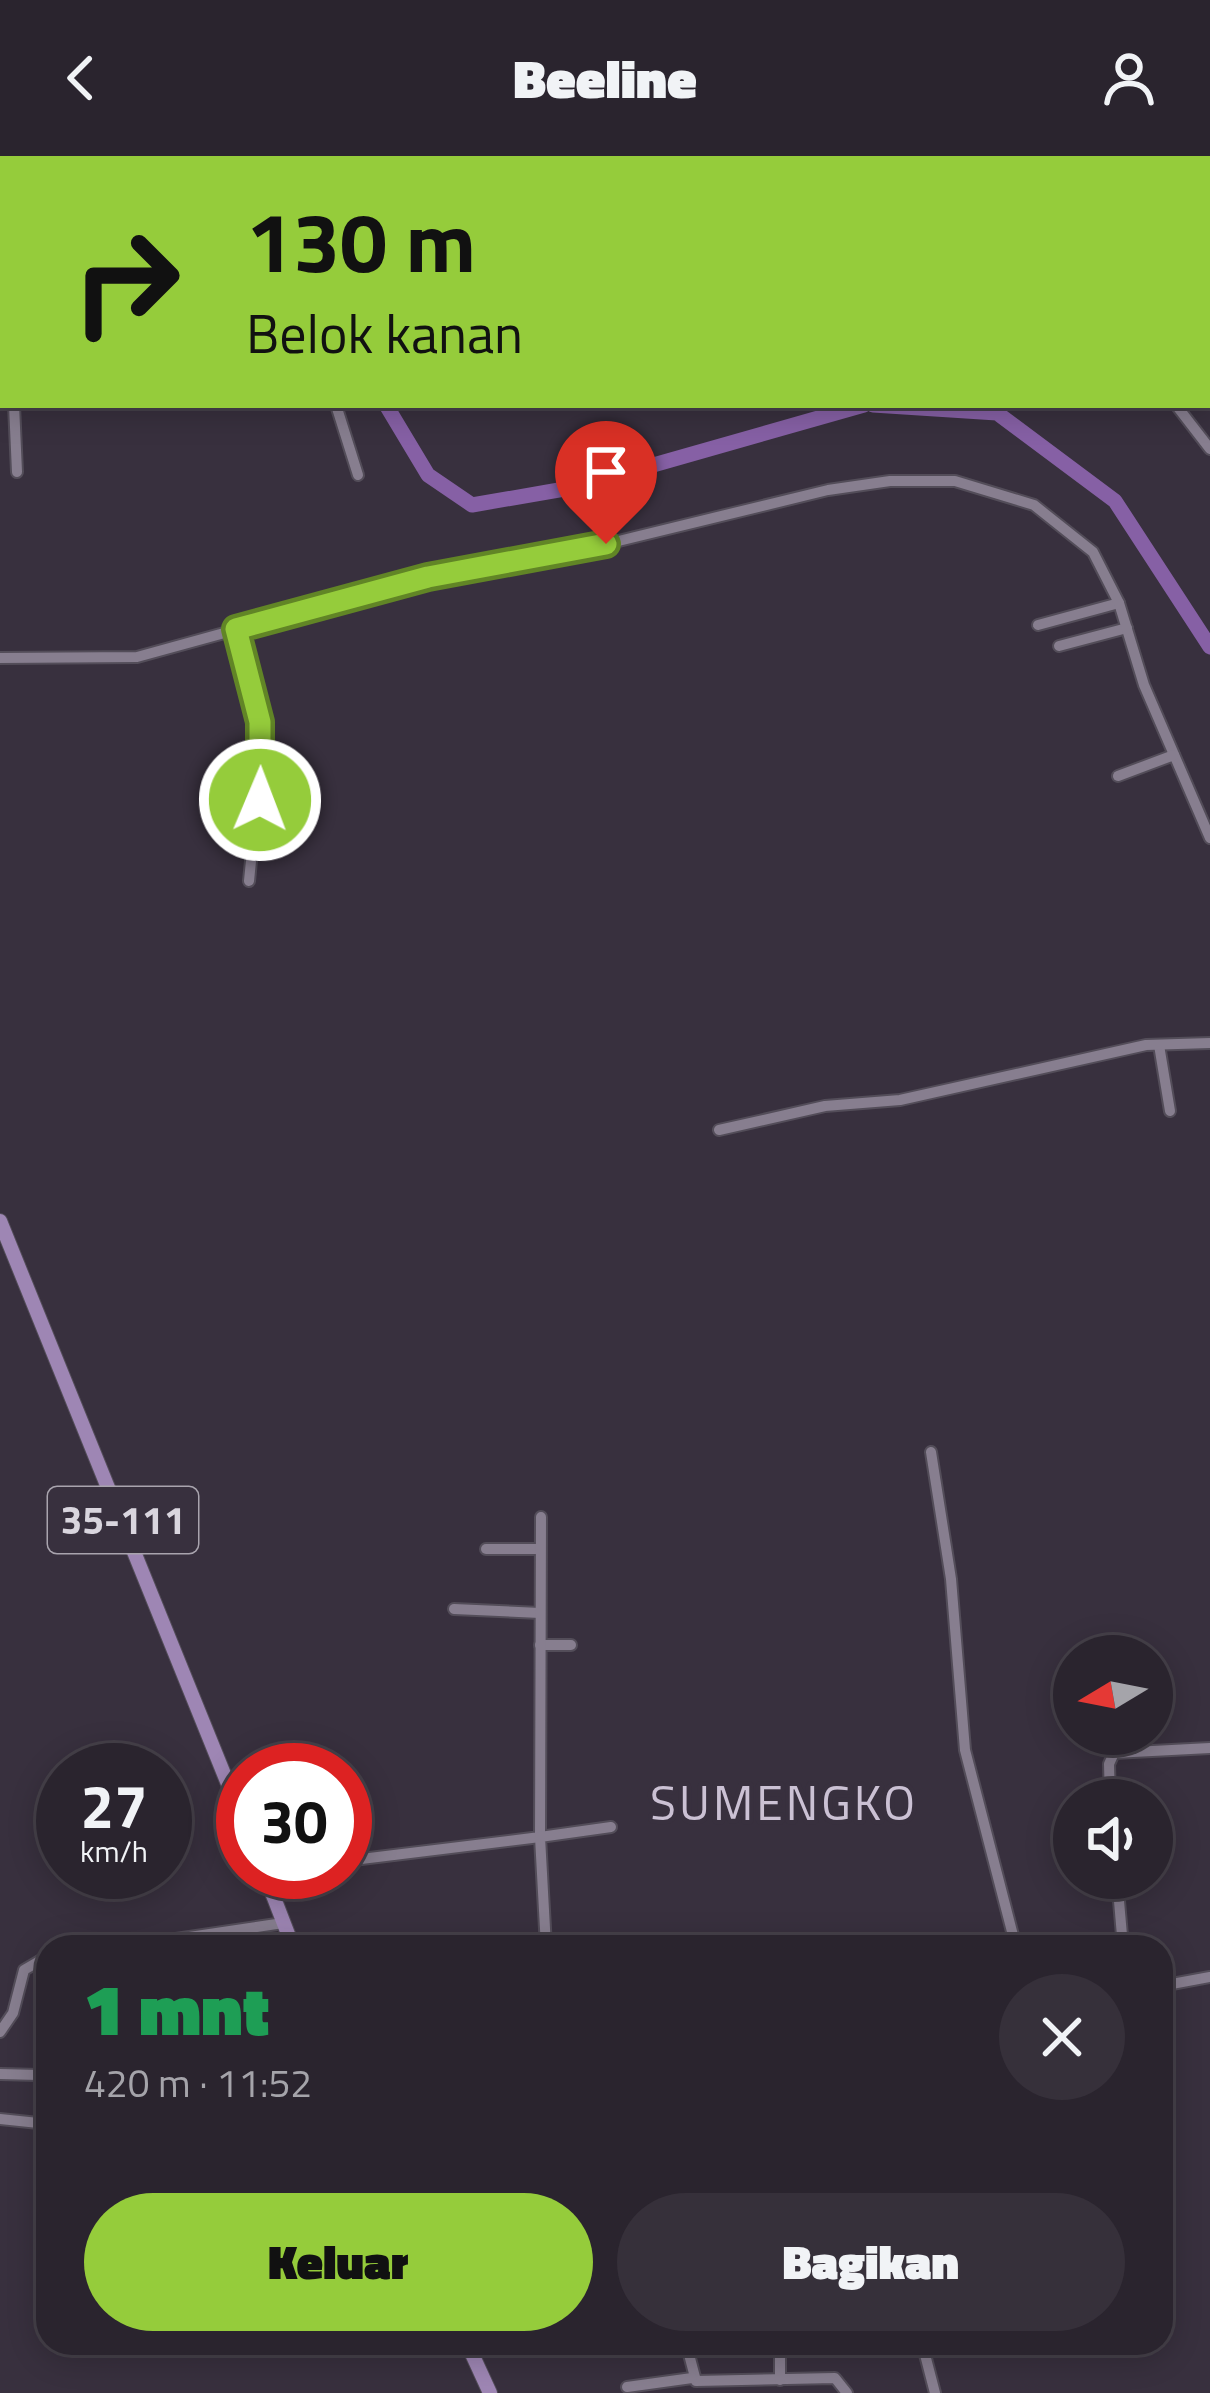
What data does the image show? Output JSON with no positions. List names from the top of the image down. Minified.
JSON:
{"streets":{"main road":["35-111"]},"districts":["SUMENGKO"],"north":"left","page":{"header":"Beeline","turn":["130 m","Belok kanan"],"speed":"27 km/h","limit":"30","heading":["1 mnt","420 m · 11:52"],"buttons":["Keluar","Bagikan"]}}
